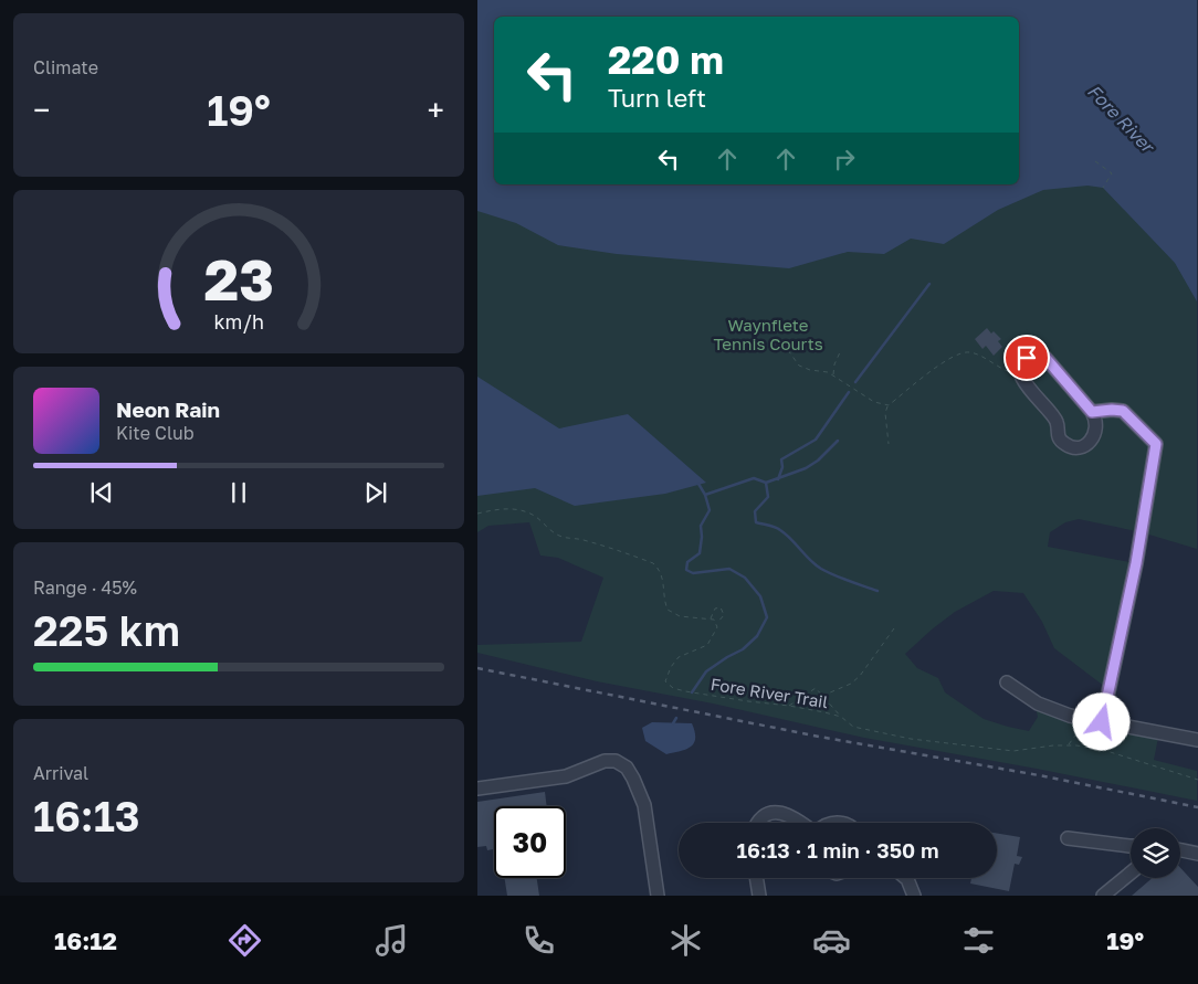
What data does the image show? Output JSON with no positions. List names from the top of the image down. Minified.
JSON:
{"streets":{"path":["Fore River Trail"]},"water":["Fore River"],"parks":["Waynflete Tennis Courts"],"page":{"tile":["Climate",["Range · 45%","225 km"],["Arrival","16:13"]],"turn":["220 m","Turn left"],"heat":["−","19°","+"],"song":["Neon Rain","Kite Club"],"limit":"30","trip":"16:13 · 1 min · 350 m","tabs":["16:12","19°"],"gauge":["23","km/h"]}}
